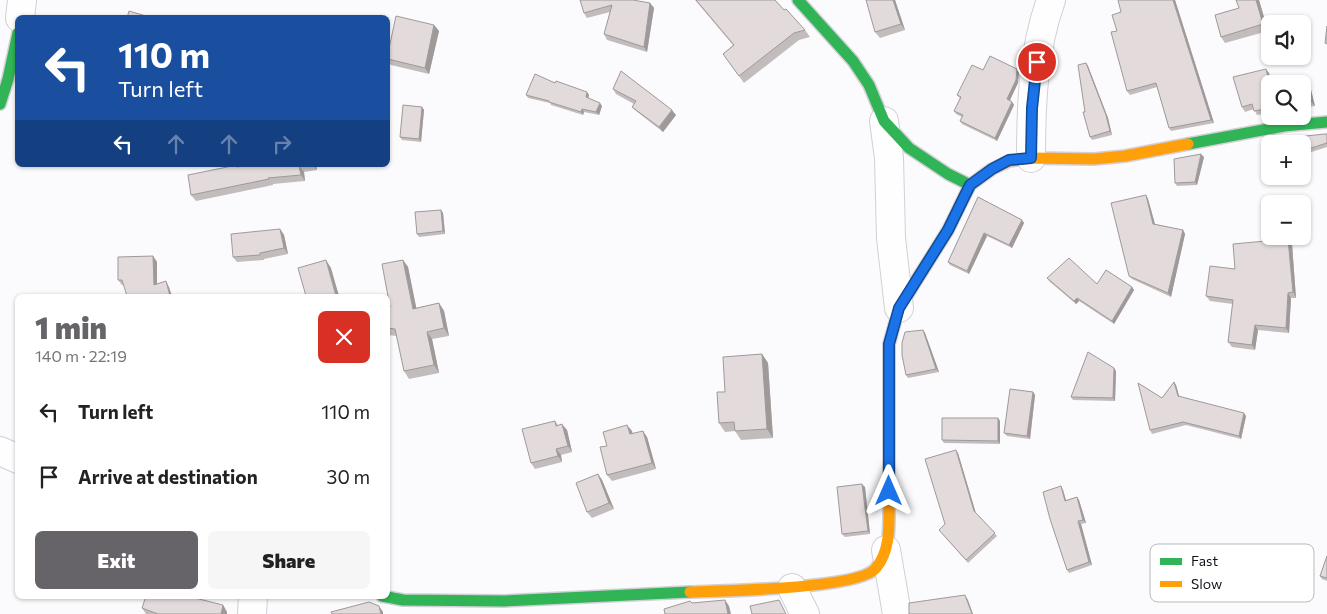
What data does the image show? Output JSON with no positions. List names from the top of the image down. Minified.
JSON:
{"legend":["Fast","Slow"],"page":{"map_buttons":["+","−"],"turn":["110 m","Turn left"],"heading":["1 min","140 m · 22:19"],"list":[{"name":"Turn left","value":"110 m"},{"name":"Arrive at destination","value":"30 m"}],"buttons":["Exit","Share"]}}
